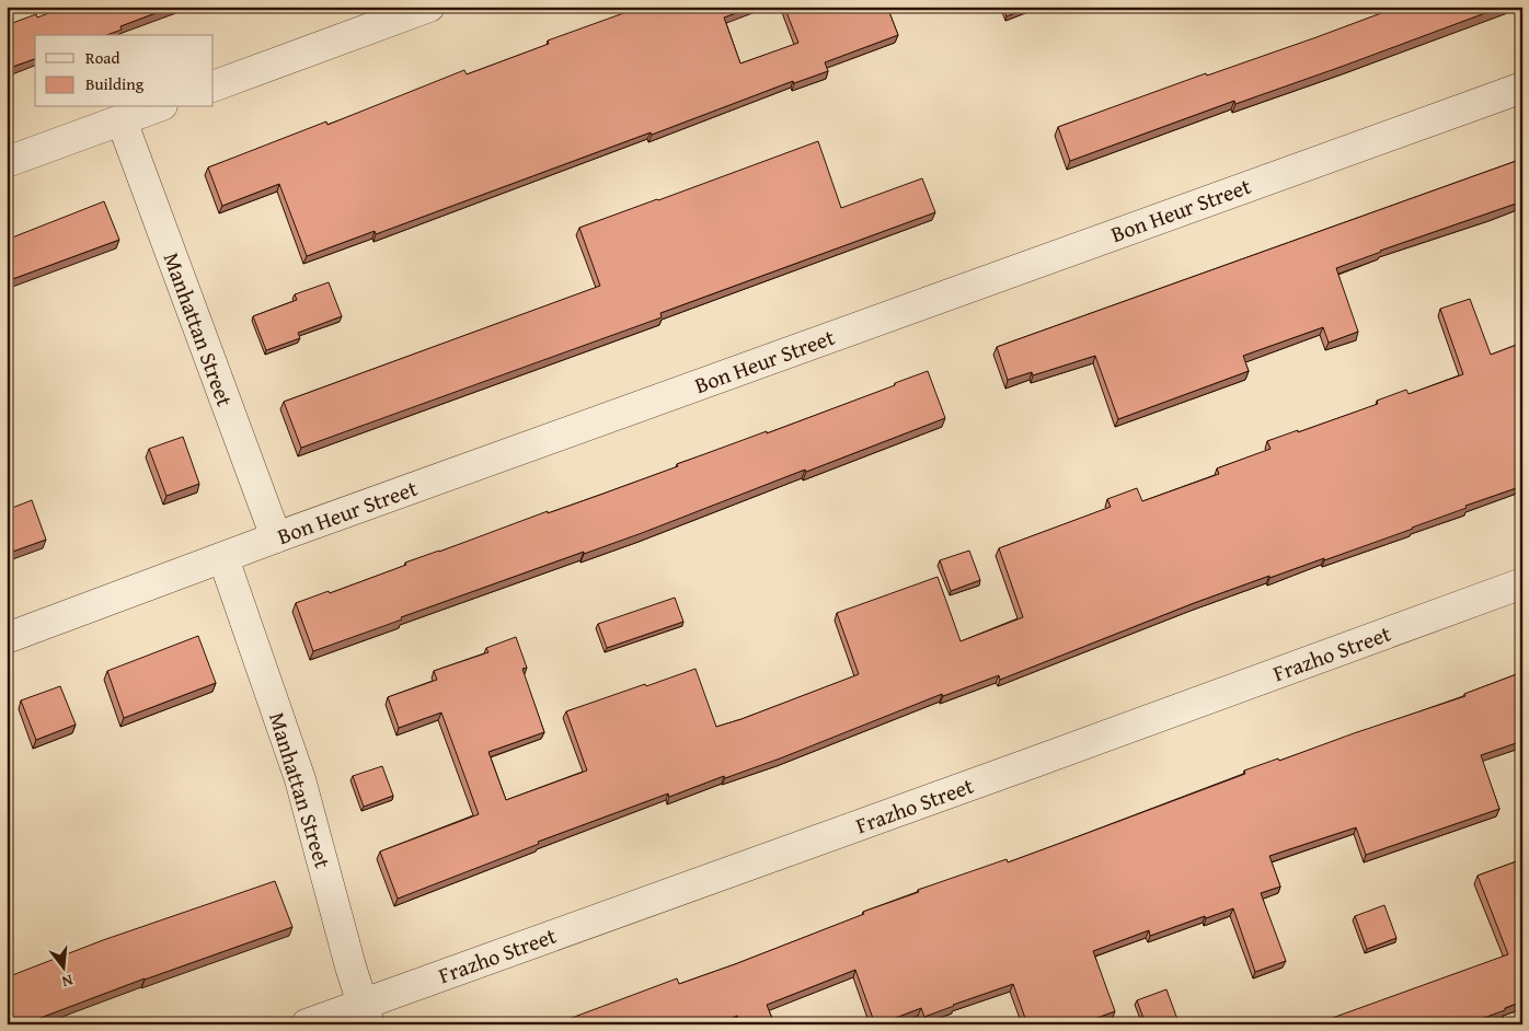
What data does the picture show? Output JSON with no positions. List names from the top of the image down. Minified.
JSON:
{"streets":{"street":["Bon Heur Street","Manhattan Street","Frazho Street"]},"crossings":[["Bon Heur Street","Manhattan Street"],["Manhattan Street","Frazho Street"]],"legend":["Road","Building"],"north":"bottom"}
